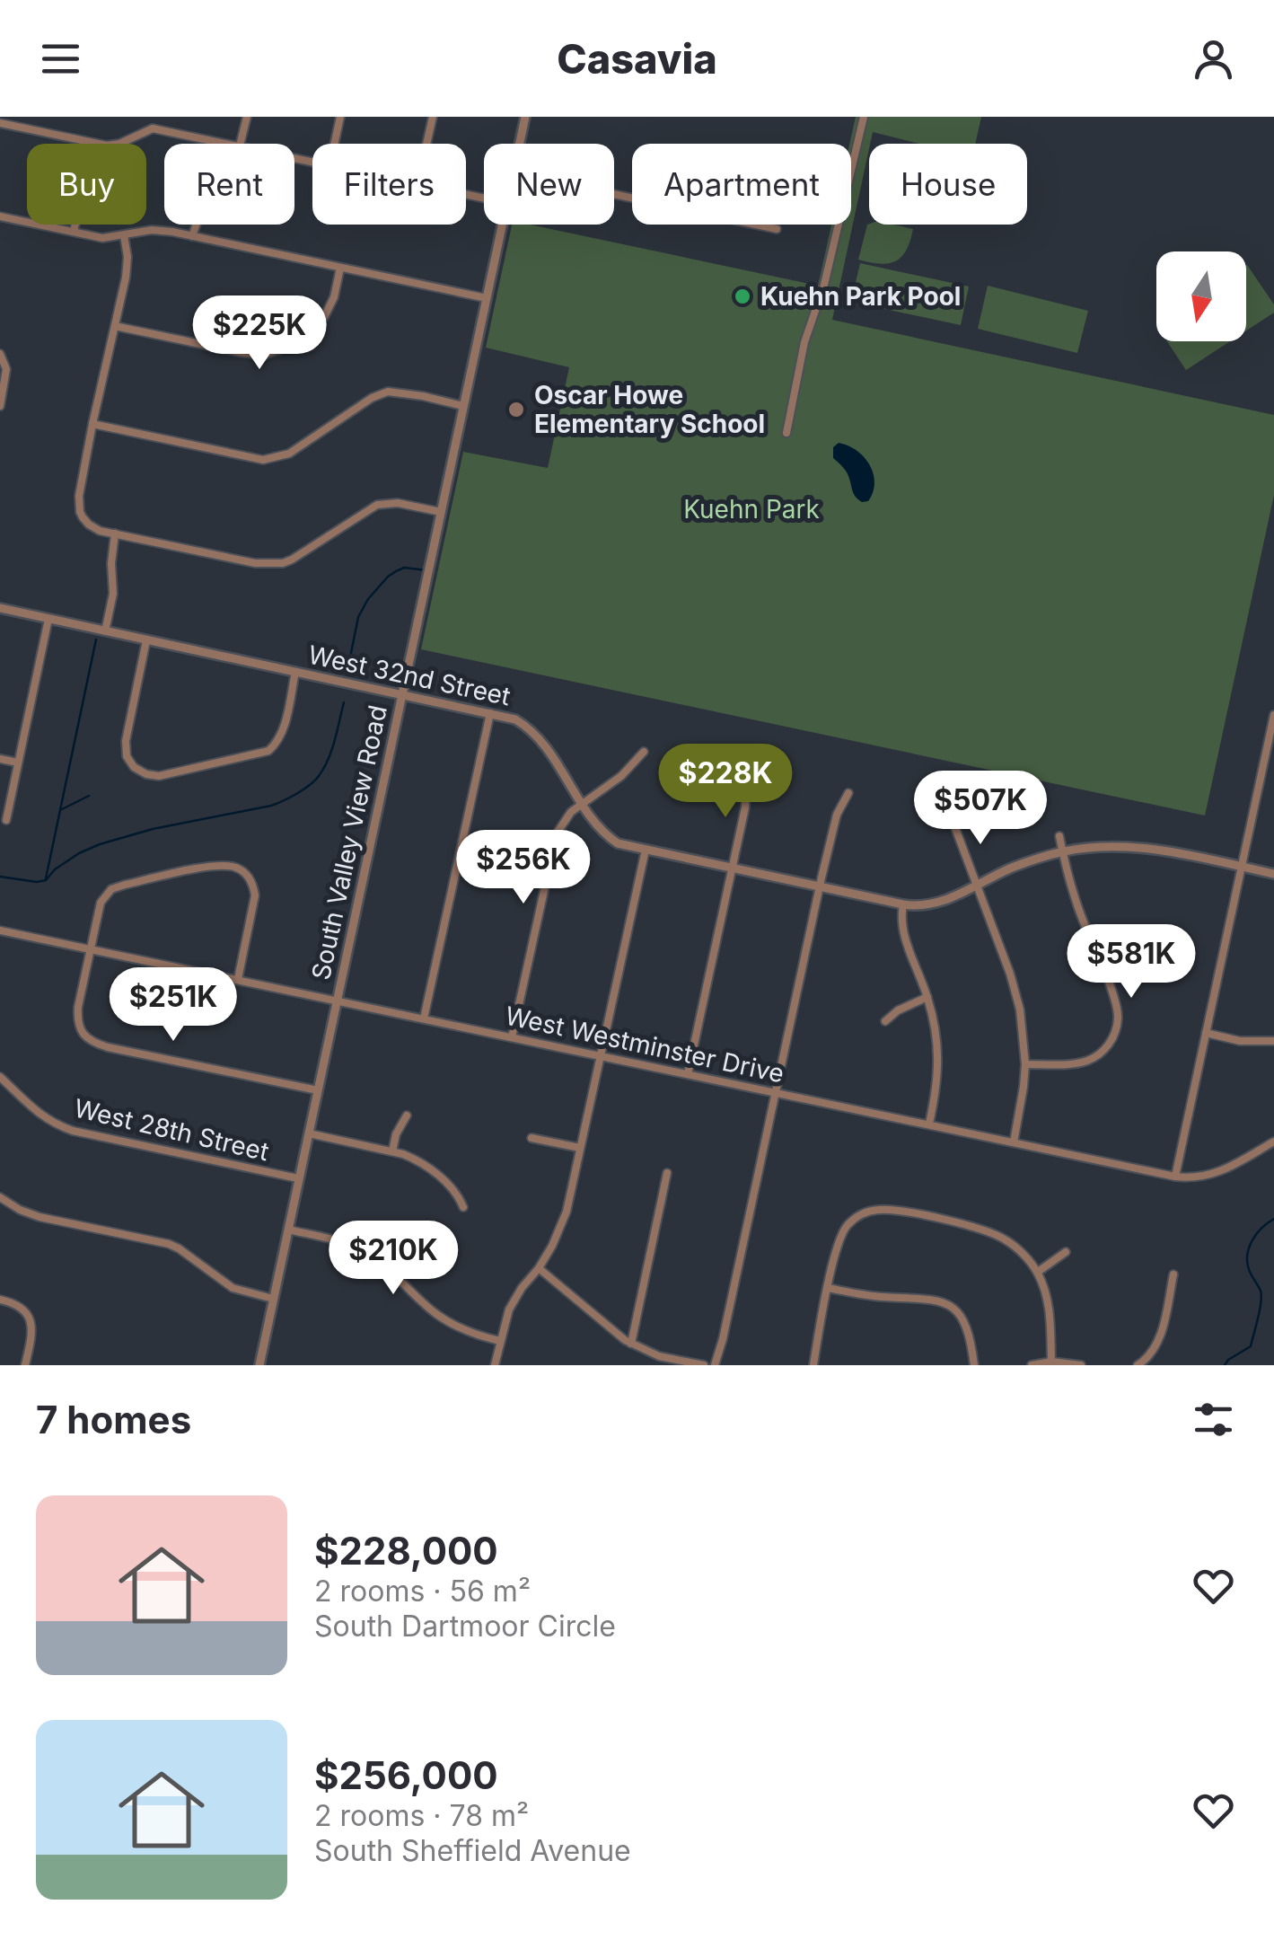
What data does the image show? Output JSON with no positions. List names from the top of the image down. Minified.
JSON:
{"streets":{"street":["West 32nd Street","South Valley View Road","West Westminster Drive","West 28th Street"]},"crossings":[["West 32nd Street","South Valley View Road"],["South Valley View Road","West Westminster Drive"],["South Valley View Road","West 28th Street"]],"parks":["Kuehn Park"],"places":["Kuehn Park Pool","Oscar Howe Elementary School"],"north":"bottom","page":{"header":"Casavia","chip":["Buy","Rent","Filters","New","Apartment","House"],"price":["$225K","$228K","$507K","$256K","$581K","$251K","$210K"],"heading":"7 homes","list":[{"name":"$228,000","note":"2 rooms · 56 m² · South Dartmoor Circle"},{"name":"$256,000","note":"2 rooms · 78 m² · South Sheffield Avenue"}]}}
